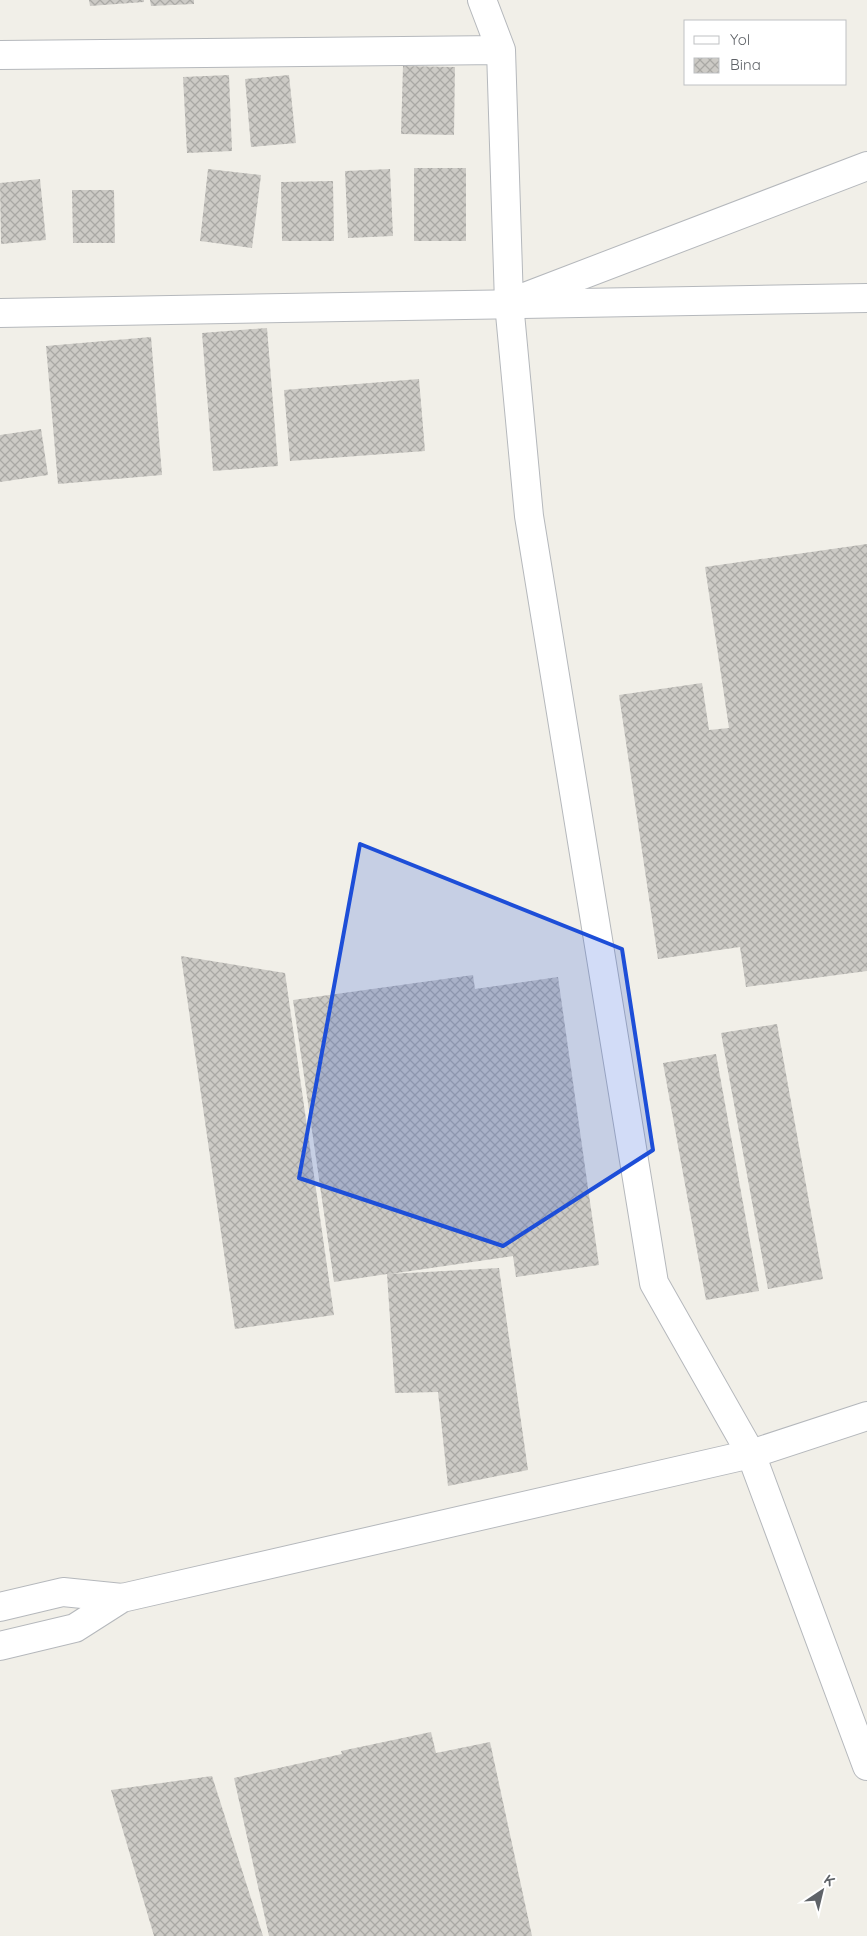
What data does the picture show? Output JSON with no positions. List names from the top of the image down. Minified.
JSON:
{"legend":["Yol","Bina"],"north":"top right"}
